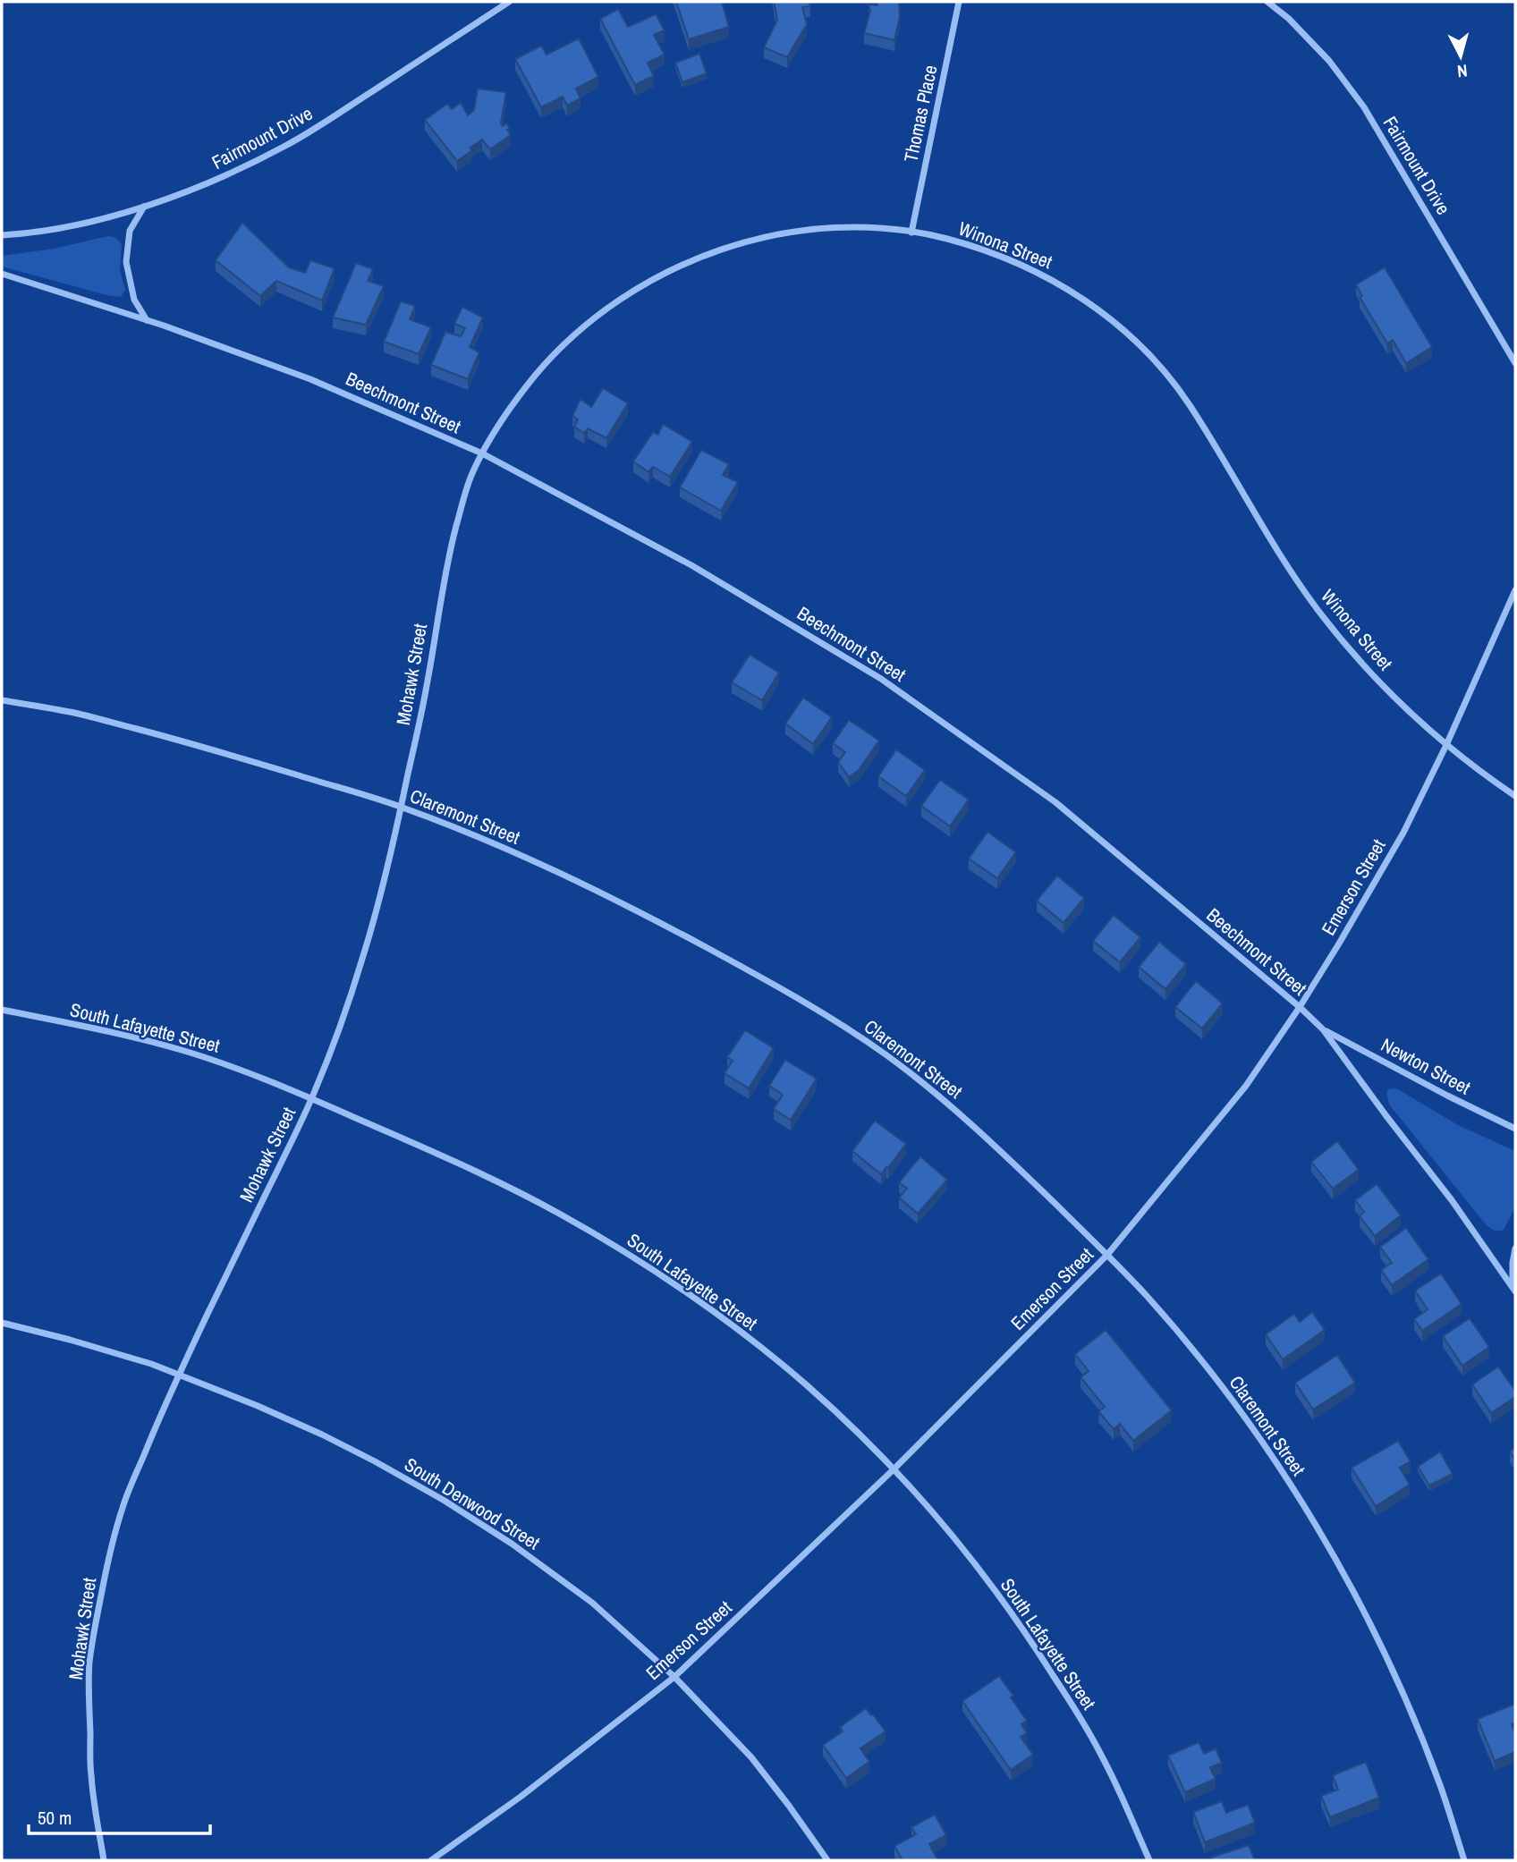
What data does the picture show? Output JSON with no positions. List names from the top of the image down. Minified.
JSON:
{"streets":{"street":["Thomas Place","Fairmount Drive","Winona Street","Beechmont Street","Mohawk Street","Claremont Street","Emerson Street","South Lafayette Street","Newton Street","South Denwood Street"]},"crossings":[["Thomas Place","Winona Street"],["Winona Street","Beechmont Street"],["Winona Street","Mohawk Street"],["Winona Street","Emerson Street"],["Beechmont Street","Mohawk Street"],["Beechmont Street","Emerson Street"],["Beechmont Street","Newton Street"],["Mohawk Street","Claremont Street"],["Mohawk Street","South Lafayette Street"],["Mohawk Street","South Denwood Street"],["Claremont Street","Emerson Street"],["Emerson Street","South Lafayette Street"],["Emerson Street","South Denwood Street"]],"scale_bar":"50 m","north":"bottom"}
